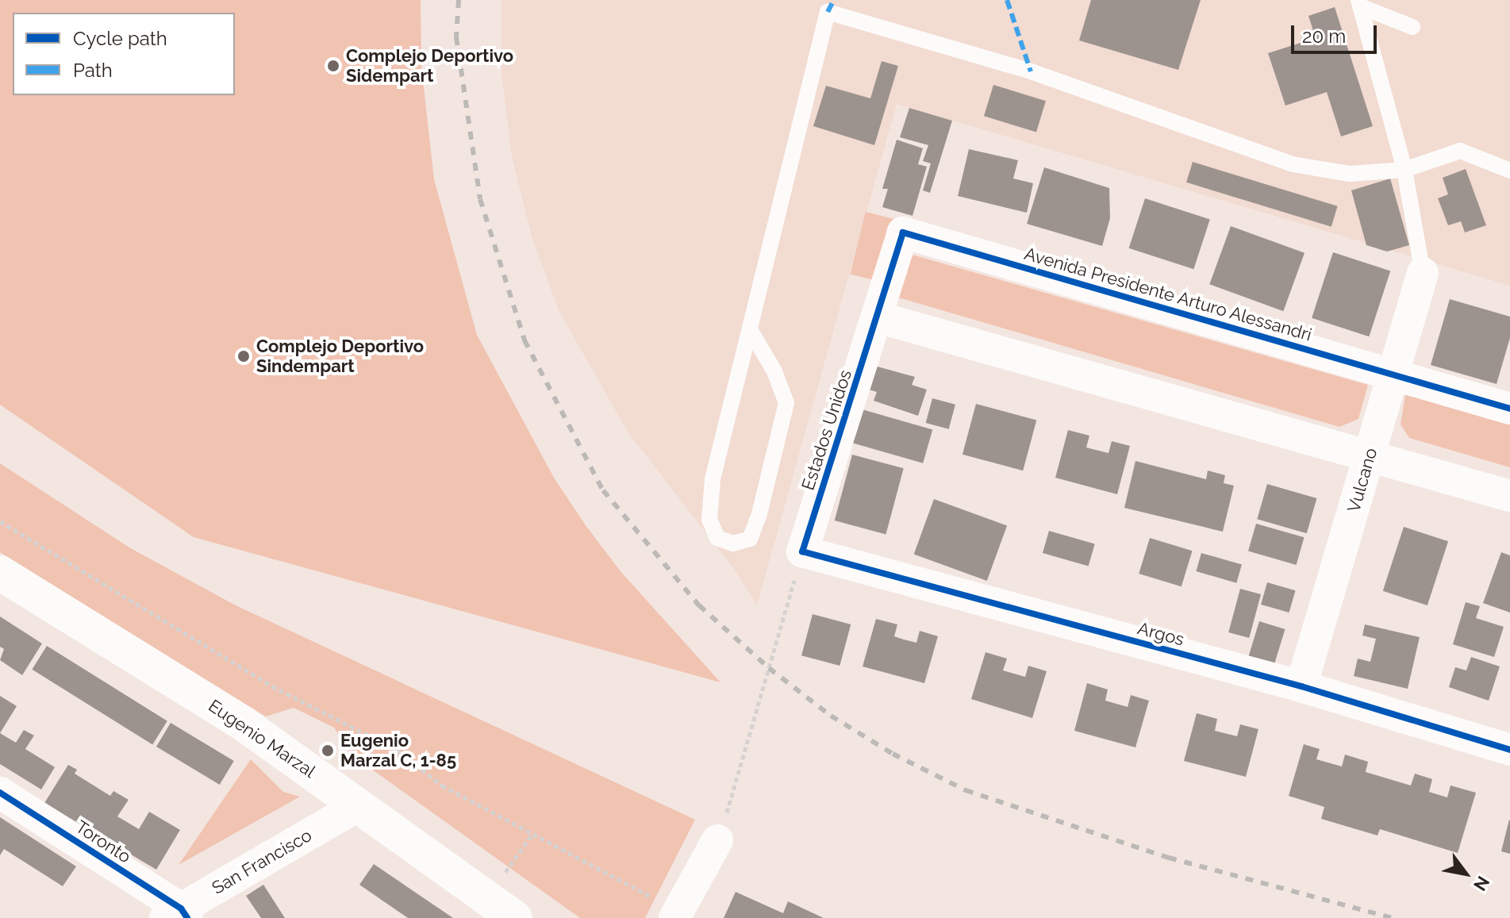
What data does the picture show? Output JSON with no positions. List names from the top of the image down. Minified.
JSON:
{"streets":{"main road":["Eugenio Marzal"],"street":["Avenida Presidente Arturo Alessandri","Estados Unidos","Vulcano","Argos","Toronto","San Francisco"]},"crossings":[["Avenida Presidente Arturo Alessandri","Estados Unidos"],["Avenida Presidente Arturo Alessandri","Vulcano"],["Estados Unidos","Argos"],["Vulcano","Argos"],["Eugenio Marzal","San Francisco"],["Toronto","San Francisco"]],"places":["Complejo Deportivo Sidempart","Complejo Deportivo Sindempart","Eugenio Marzal C, 1-85"],"legend":["Cycle path","Path"],"scale_bar":"20 m","north":"bottom right"}
